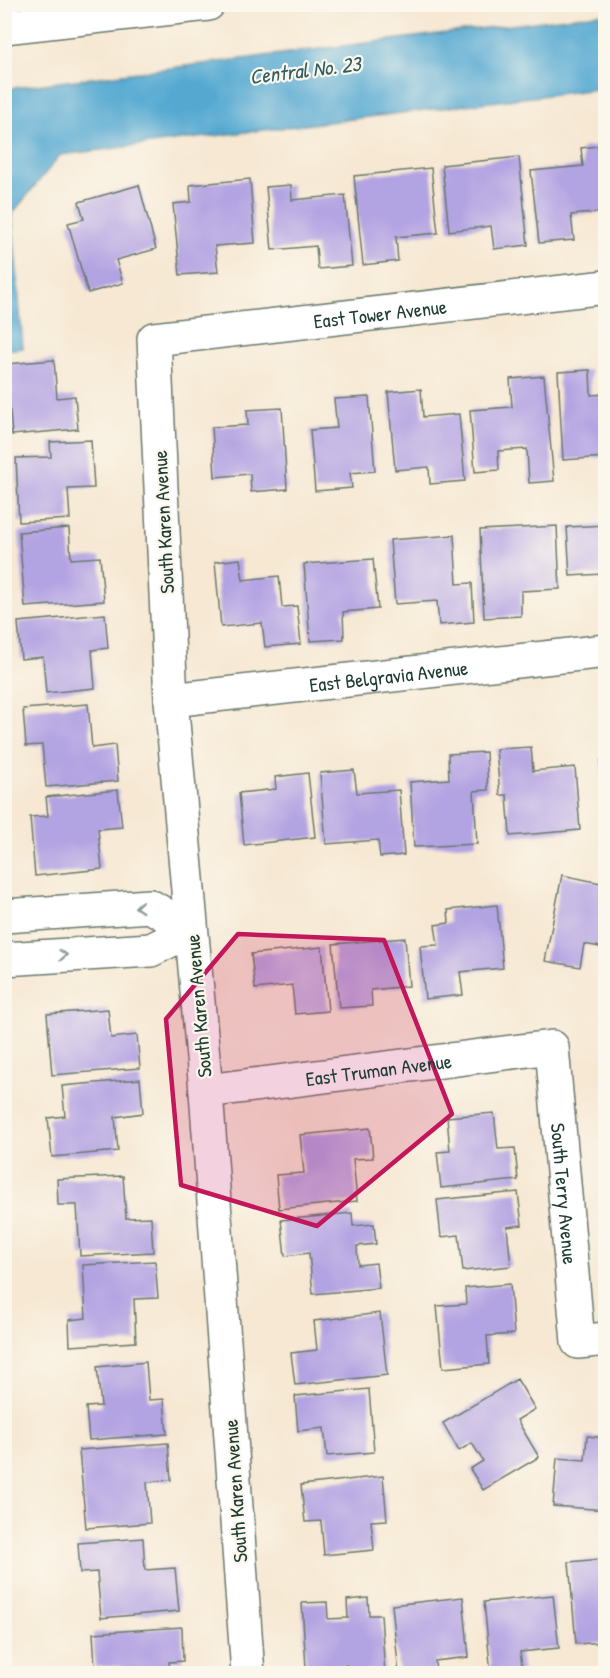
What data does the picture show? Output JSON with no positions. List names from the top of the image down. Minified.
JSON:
{"streets":{"street":["East Tower Avenue","South Karen Avenue","East Belgravia Avenue","East Truman Avenue","South Terry Avenue"]},"crossings":[["East Tower Avenue","South Karen Avenue"],["South Karen Avenue","East Belgravia Avenue"],["South Karen Avenue","East Truman Avenue"],["East Truman Avenue","South Terry Avenue"]],"water":["Central No. 23"]}
